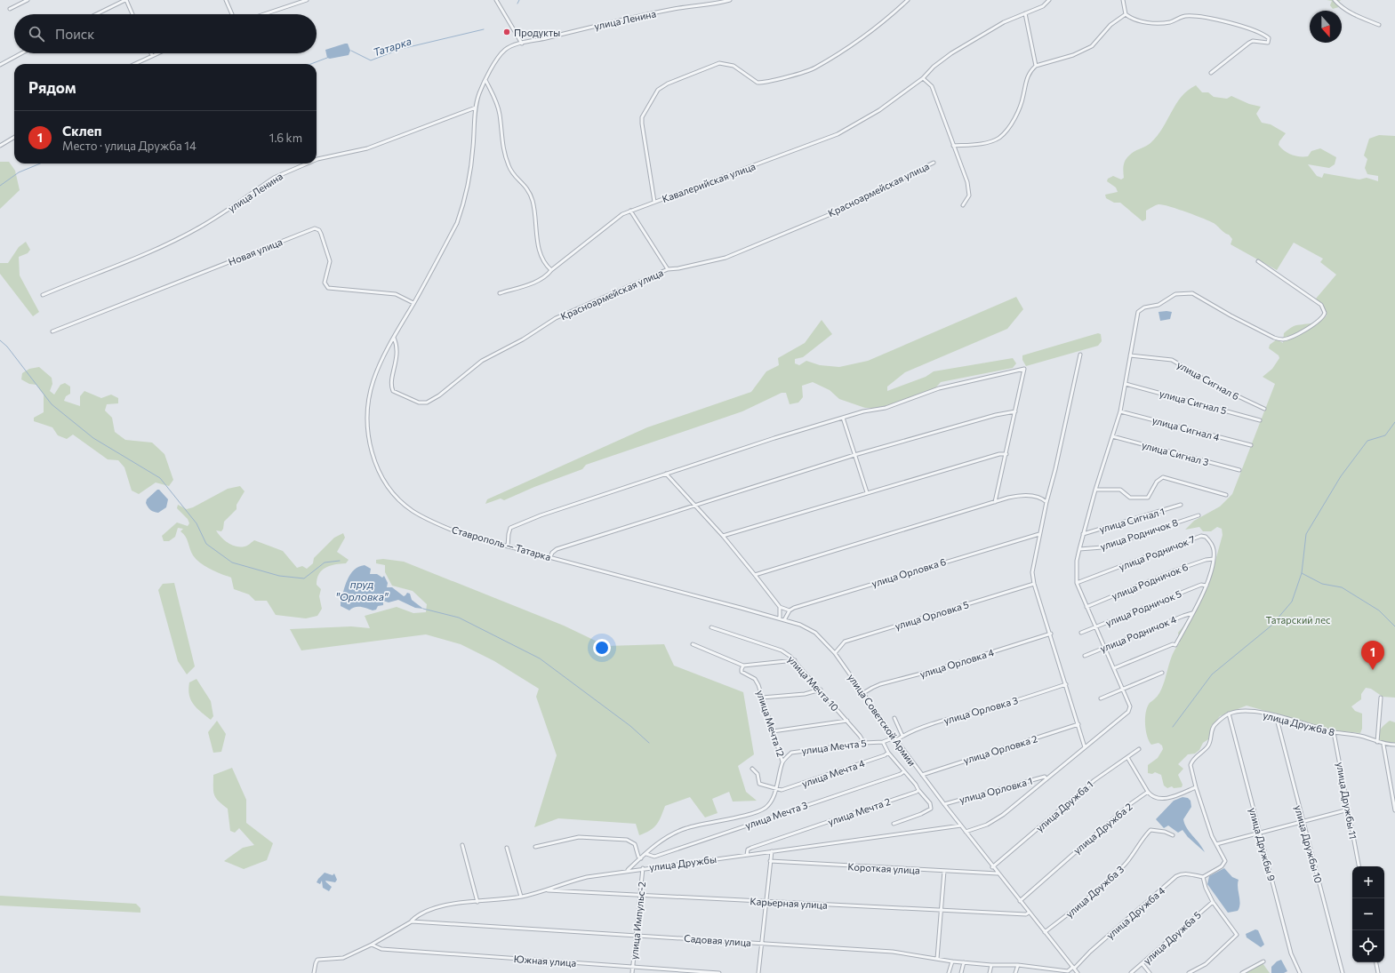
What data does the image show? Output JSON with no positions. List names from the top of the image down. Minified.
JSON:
{"streets":{"street":["улица Ленина","Кавалерийская улица","Красноармейская улица","Новая улица","улица Сигнал 6","улица Сигнал 5","улица Сигнал 4","улица Сигнал 3","улица Сигнал 1","улица Родничок 8","Ставрополь — Татарка","улица Родничок 7","улица Орловка 6","улица Родничок 6","улица Родничок 5","улица Орловка 5","улица Родничок 4","улица Орловка 4","улица Мечта 10","улица Орловка 3","улица Советской Армии","улица Мечта 12","улица Дружба 8","улица Мечта 5","улица Орловка 2","улица Мечта 4","улица Орловка 1","улица Дружбы 11","улица Дружба 1","улица Мечта 2","улица Мечта 3","улица Дружба 2","улица Дружбы 9","улица Дружбы 10","улица Дружбы","Короткая улица","улица Дружба 3","Карьерная улица","улица Дружба 4","улица Импульс-2","улица Дружба 5","Садовая улица","Южная улица"]},"crossings":[["улица Ленина","Новая улица"],["улица Ленина","Ставрополь — Татарка"],["Красноармейская улица","Ставрополь — Татарка"],["Новая улица","Ставрополь — Татарка"],["Ставрополь — Татарка","улица Советской Армии"],["улица Родничок 7","улица Родничок 6"],["улица Родничок 7","улица Родничок 5"],["улица Родничок 7","улица Родничок 4"],["улица Орловка 5","улица Советской Армии"],["улица Орловка 4","улица Советской Армии"],["улица Мечта 10","улица Мечта 5"],["улица Орловка 3","улица Советской Армии"],["улица Орловка 3","улица Мечта 5"],["улица Советской Армии","улица Мечта 5"],["улица Советской Армии","улица Орловка 2"],["улица Советской Армии","улица Орловка 1"],["улица Советской Армии","улица Дружба 1"],["улица Советской Армии","улица Дружба 2"],["улица Советской Армии","улица Дружбы"],["улица Советской Армии","Короткая улица"],["улица Советской Армии","улица Дружба 3"],["улица Советской Армии","Карьерная улица"],["улица Советской Армии","улица Дружба 4"],["улица Советской Армии","Садовая улица"],["улица Мечта 12","улица Мечта 5"],["улица Дружба 8","улица Дружбы 11"],["улица Дружба 8","улица Дружбы 9"],["улица Дружба 8","улица Дружбы 10"],["улица Мечта 2","улица Дружбы"],["улица Дружбы","Карьерная улица"],["улица Дружбы","улица Импульс-2"],["улица Дружбы","Садовая улица"],["Карьерная улица","улица Импульс-2"],["улица Дружба 4","Садовая улица"],["улица Импульс-2","Садовая улица"],["улица Импульс-2","Южная улица"]],"water":["Татарка","пруд \"Орловка\""],"parks":["Татарский лес"],"places":["Продукты"],"north":"bottom","page":{"search":"Поиск","heading":"Рядом","list":[{"mark":"1","name":"Склеп","note":"Место · улица Дружба 14","value":"1.6 km"}],"pins":"1","map_buttons":["+","−"]}}
